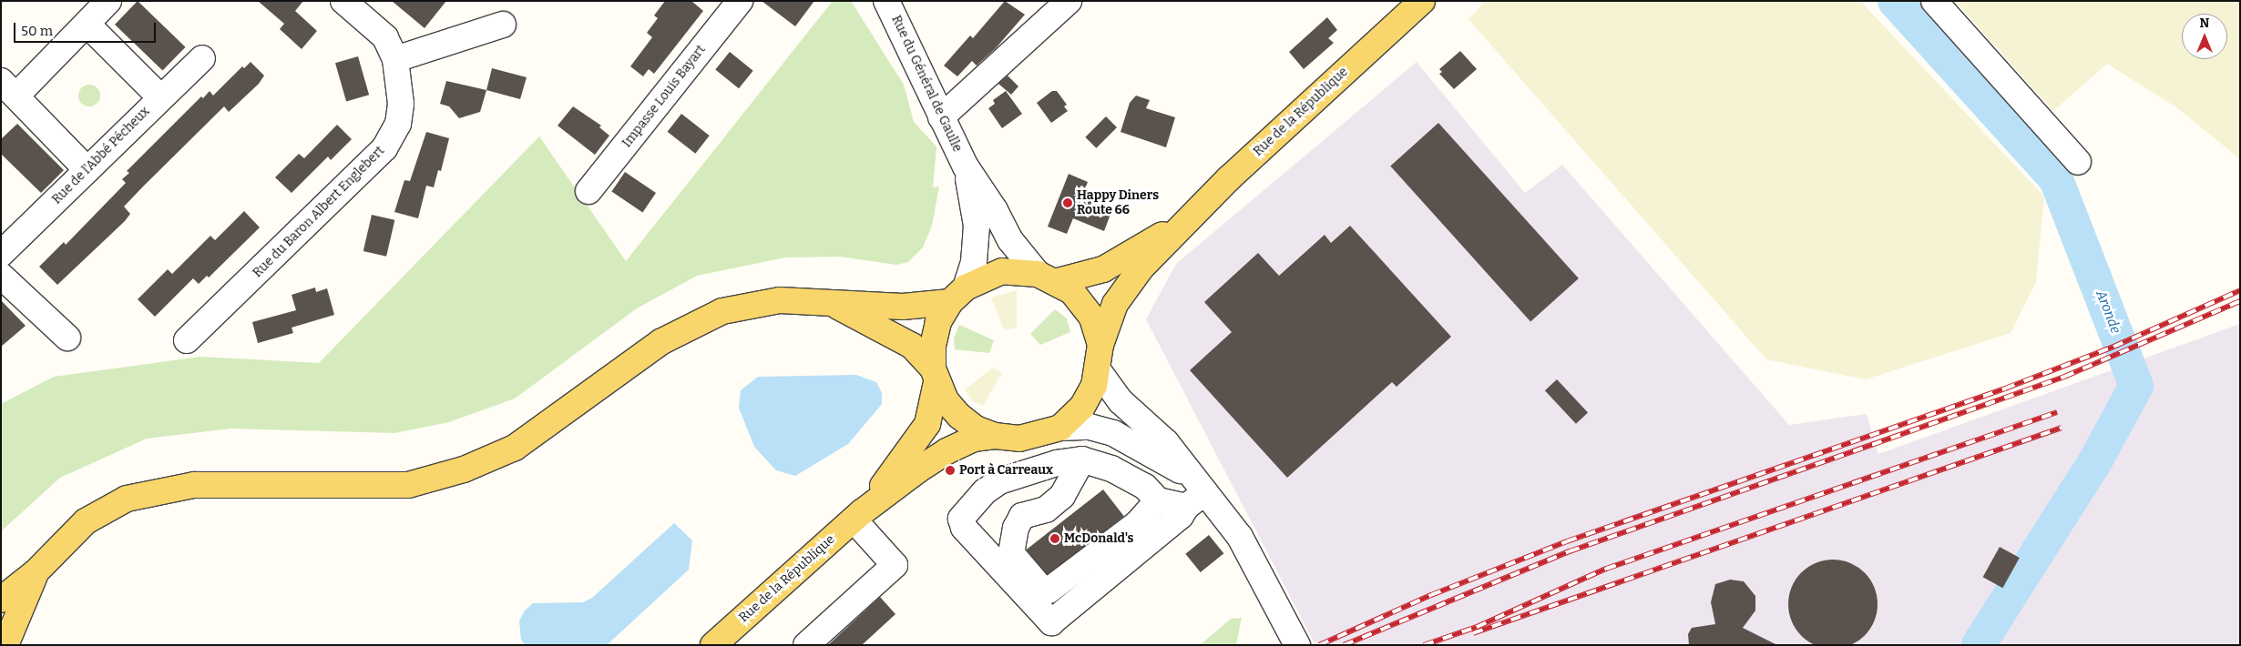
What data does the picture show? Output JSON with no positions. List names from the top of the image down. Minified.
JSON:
{"streets":{"main road":["Rue de la République"],"street":["Rue du Général de Gaulle","Impasse Louis Bayart","Rue de l'Abbé Pécheux","Rue du Baron Albert Englebert"]},"crossings":[["Rue du Général de Gaulle","Rue de la République"]],"water":["Aronde"],"places":["Happy Diners Route 66","Port à Carreaux","McDonald's"],"scale_bar":"50 m","north":"top"}
